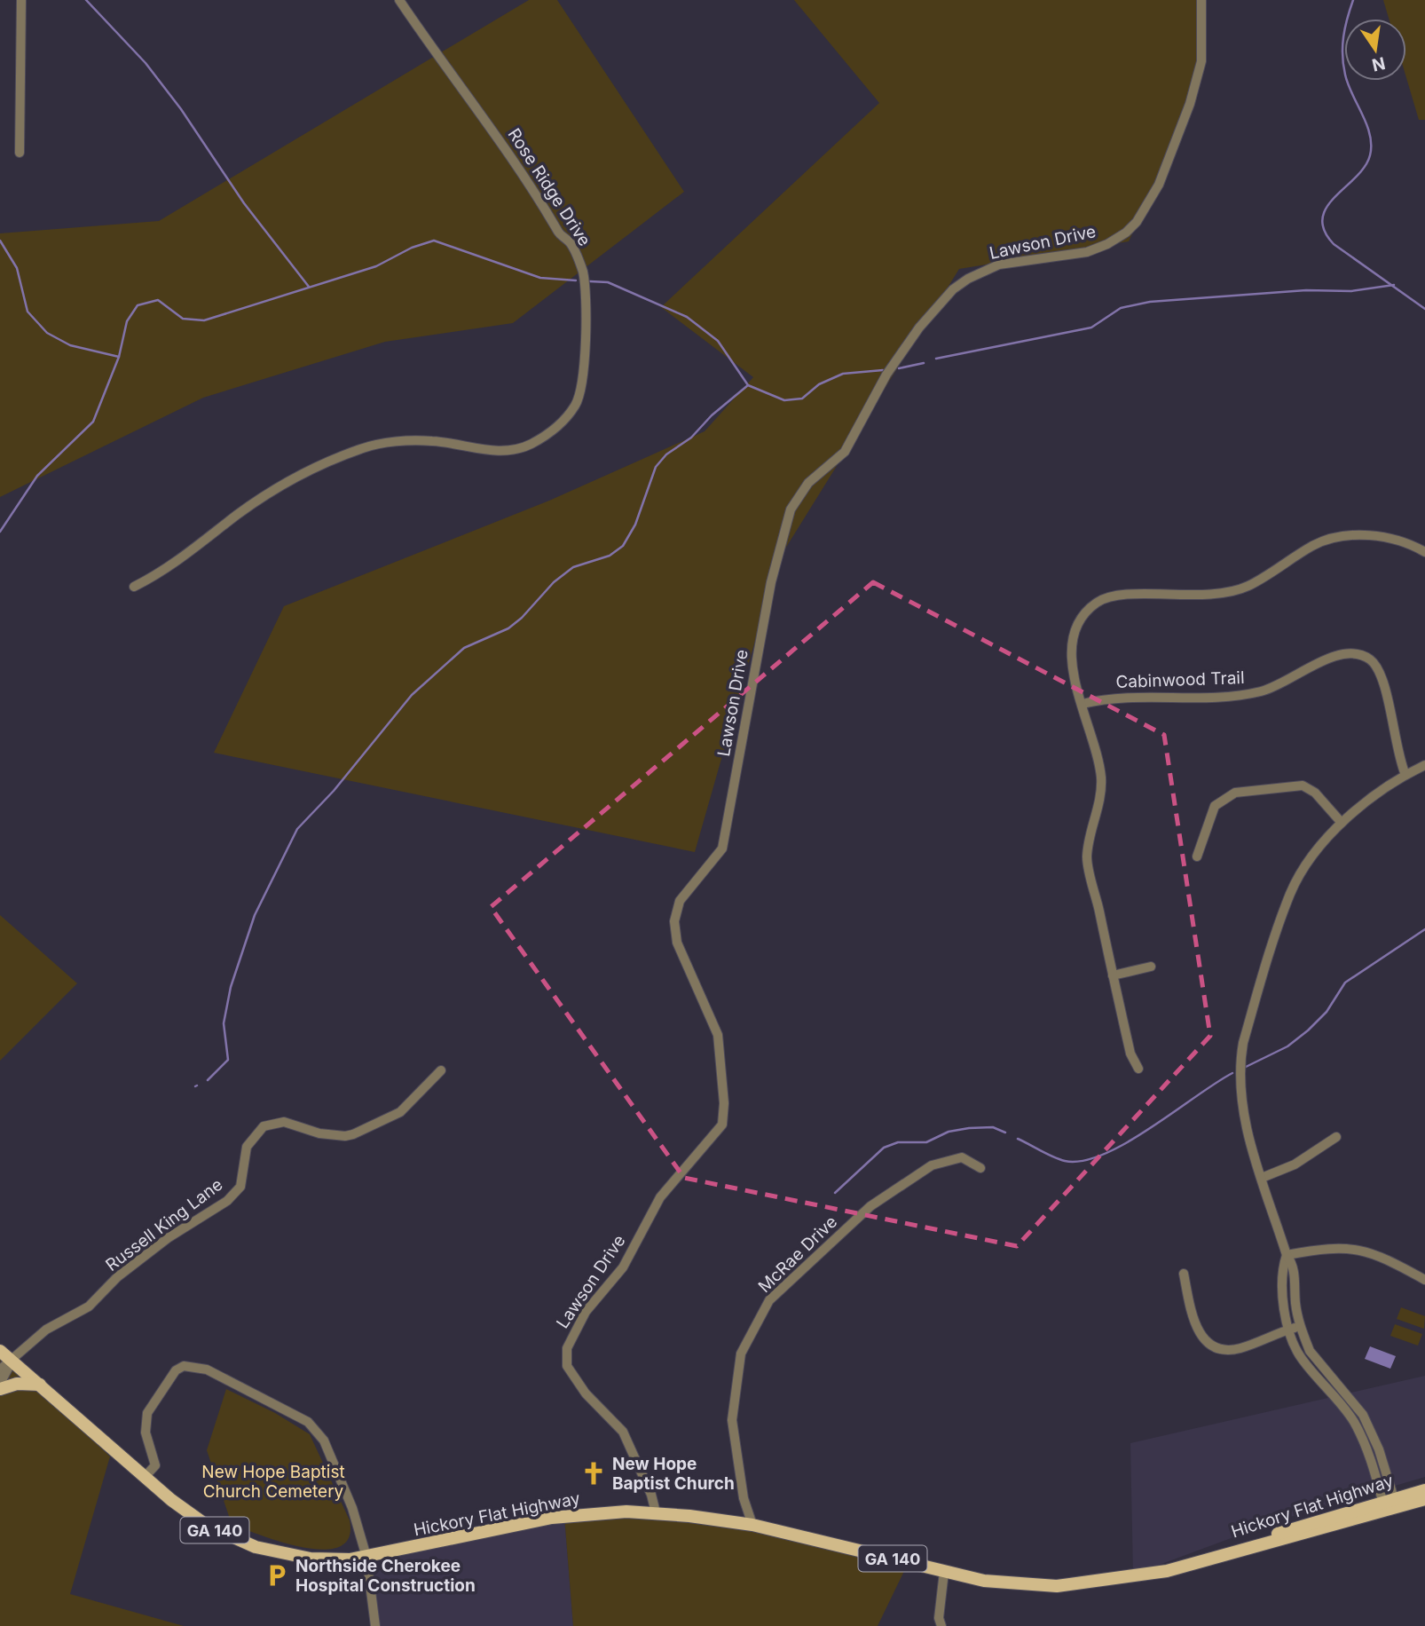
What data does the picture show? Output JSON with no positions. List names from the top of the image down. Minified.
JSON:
{"streets":{"main road":["Hickory Flat Highway","GA 140"],"street":["Rose Ridge Drive","Lawson Drive","Cabinwood Trail","Russell King Lane","McRae Drive"]},"crossings":[["Lawson Drive","Hickory Flat Highway"],["Russell King Lane","Hickory Flat Highway"],["McRae Drive","Hickory Flat Highway"]],"parks":["New Hope Baptist Church Cemetery"],"places":{"church":["New Hope Baptist Church"],"parking":["Northside Cherokee Hospital Construction"]},"north":"bottom"}
